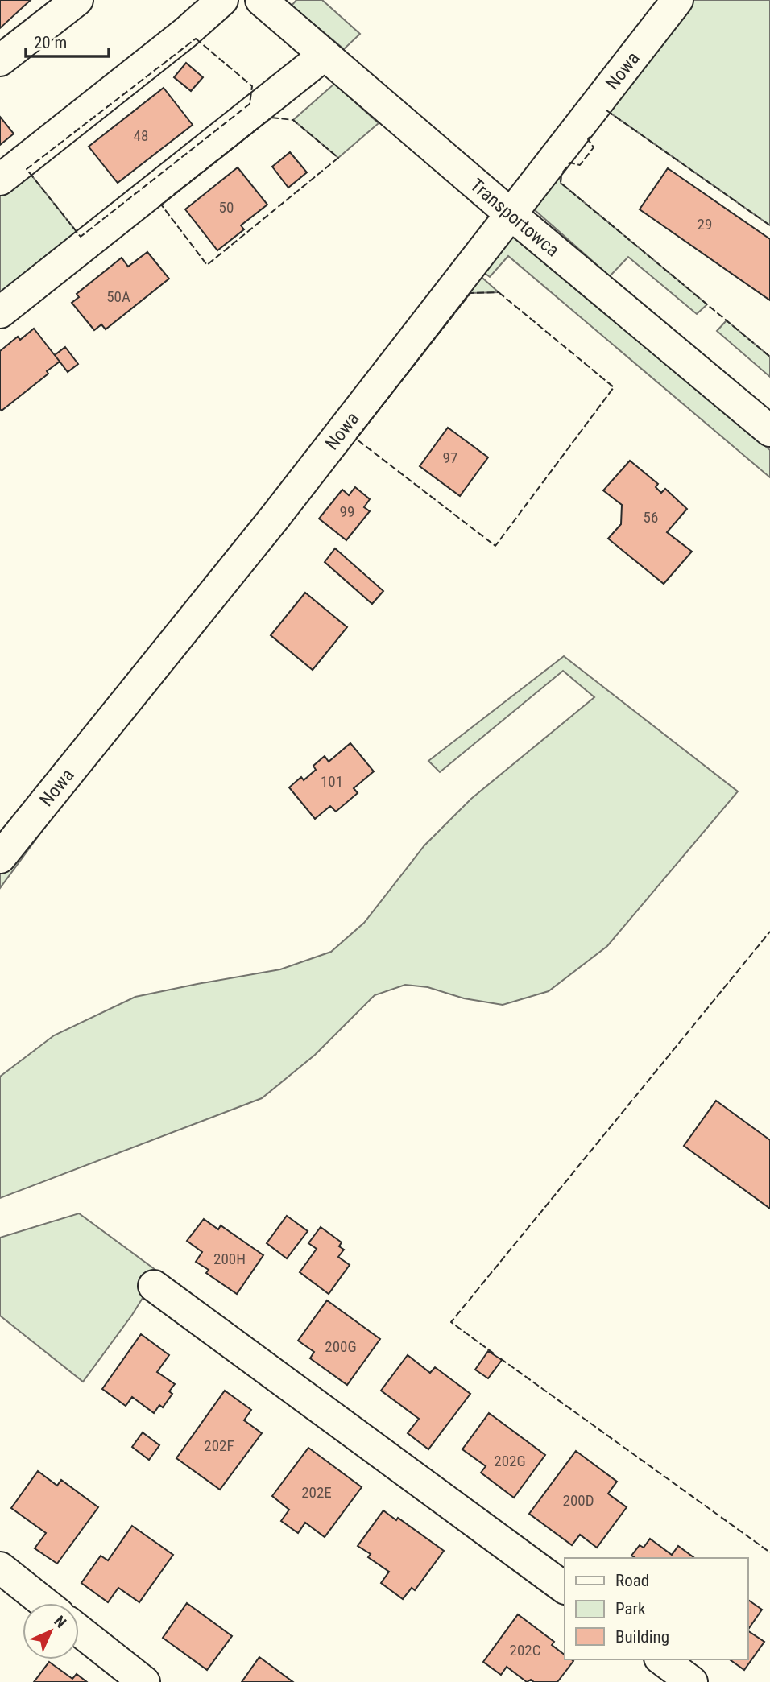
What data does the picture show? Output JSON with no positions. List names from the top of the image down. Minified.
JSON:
{"streets":{"street":["Nowa","Transportowca"]},"crossings":[["Nowa","Transportowca"]],"house_numbers":["48","50","29","50A","97","99","56","101","200H","200G","202F","202G","202E","200D","202C"],"legend":["Road","Park","Building"],"scale_bar":"20 m","north":"top right"}
